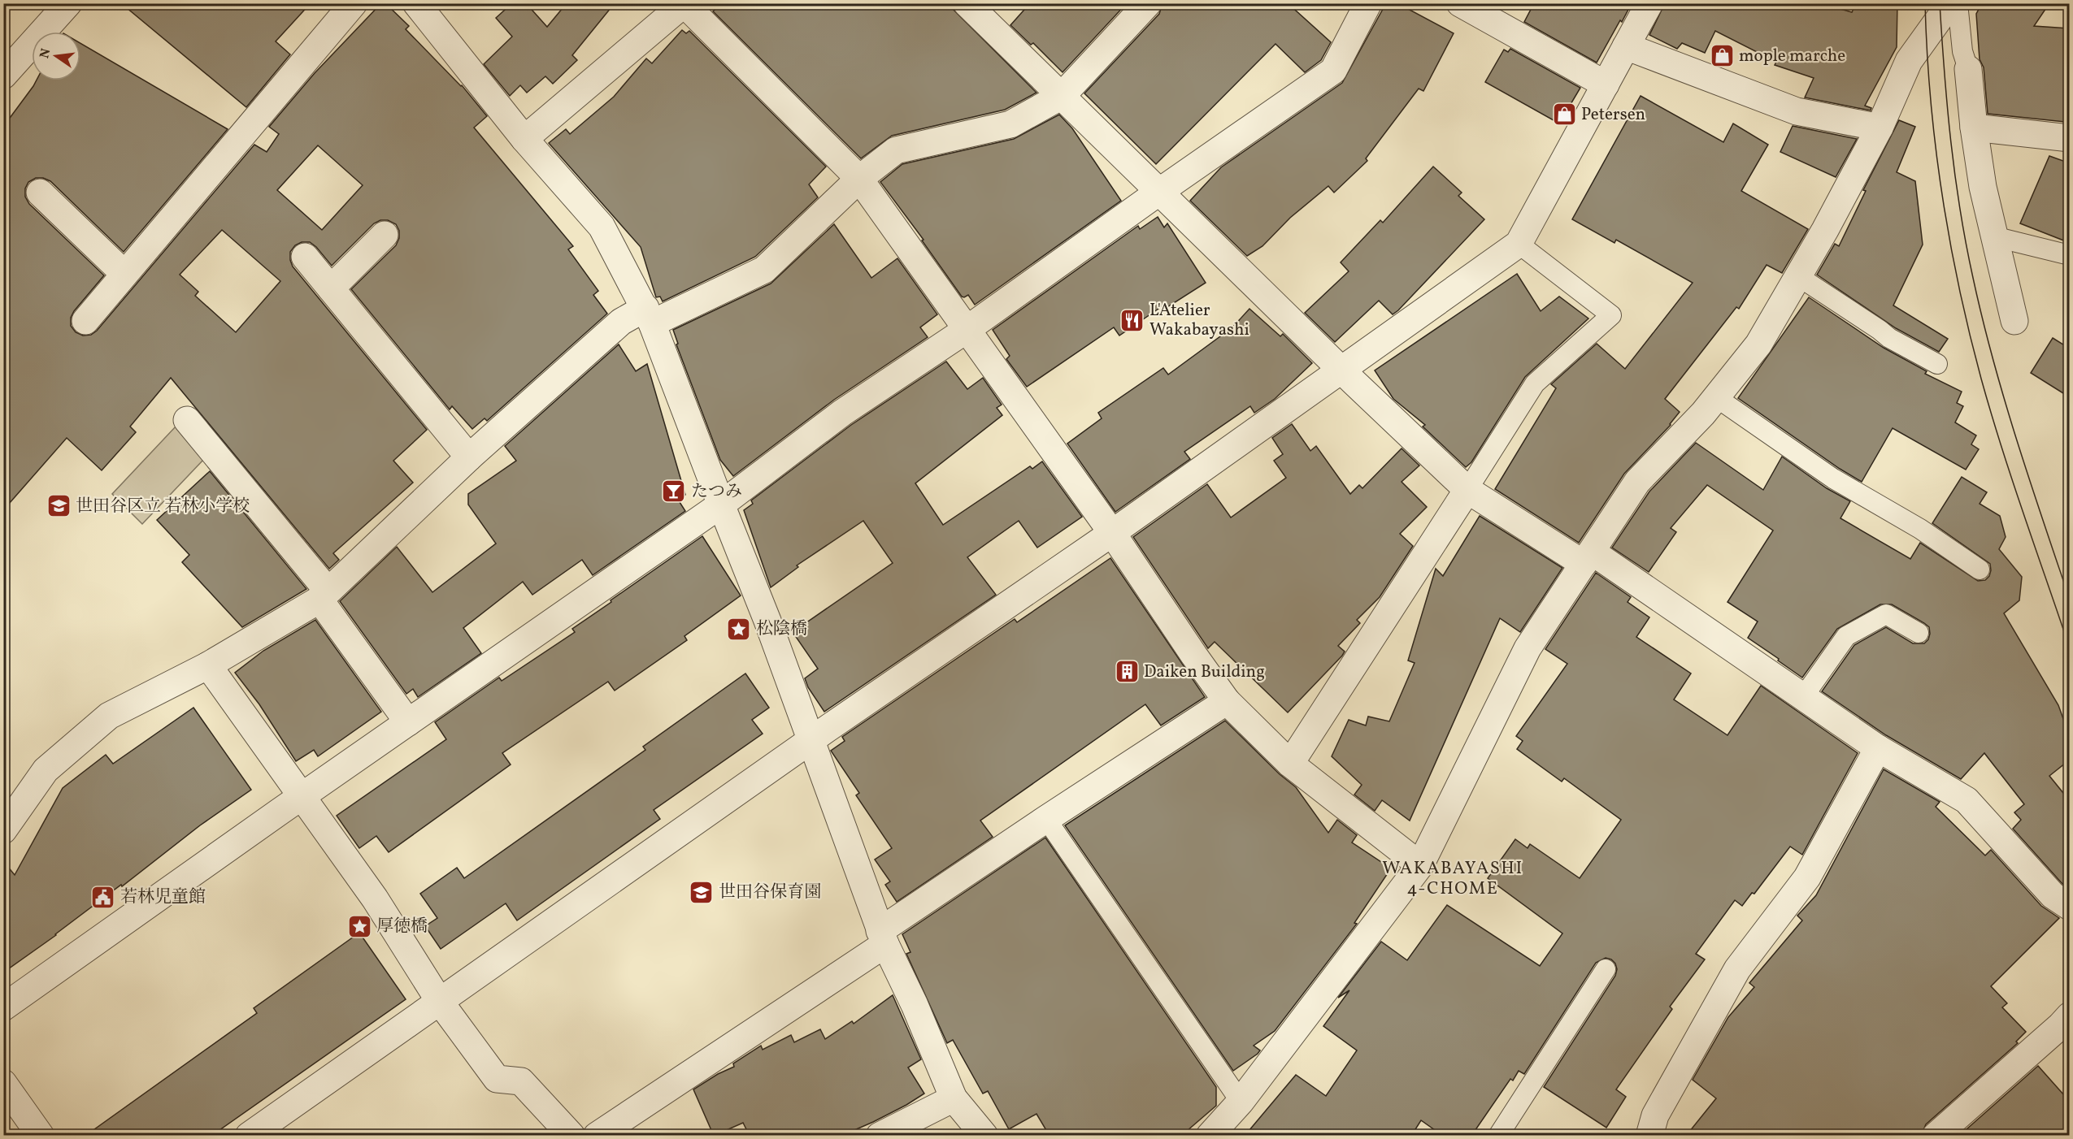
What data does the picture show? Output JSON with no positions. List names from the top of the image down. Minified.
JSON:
{"districts":["WAKABAYASHI 4-CHOME"],"places":{"shop":["mople marche","Petersen"],"restaurant":["L'Atelier Wakabayashi"],"bar":["たつみ"],"school or university":["世田谷区立 若林小学校","世田谷保育園"],"place":["松陰橋","厚徳橋"],"building":["Daiken Building"],"public building":["若林児童館"]},"north":"left"}
